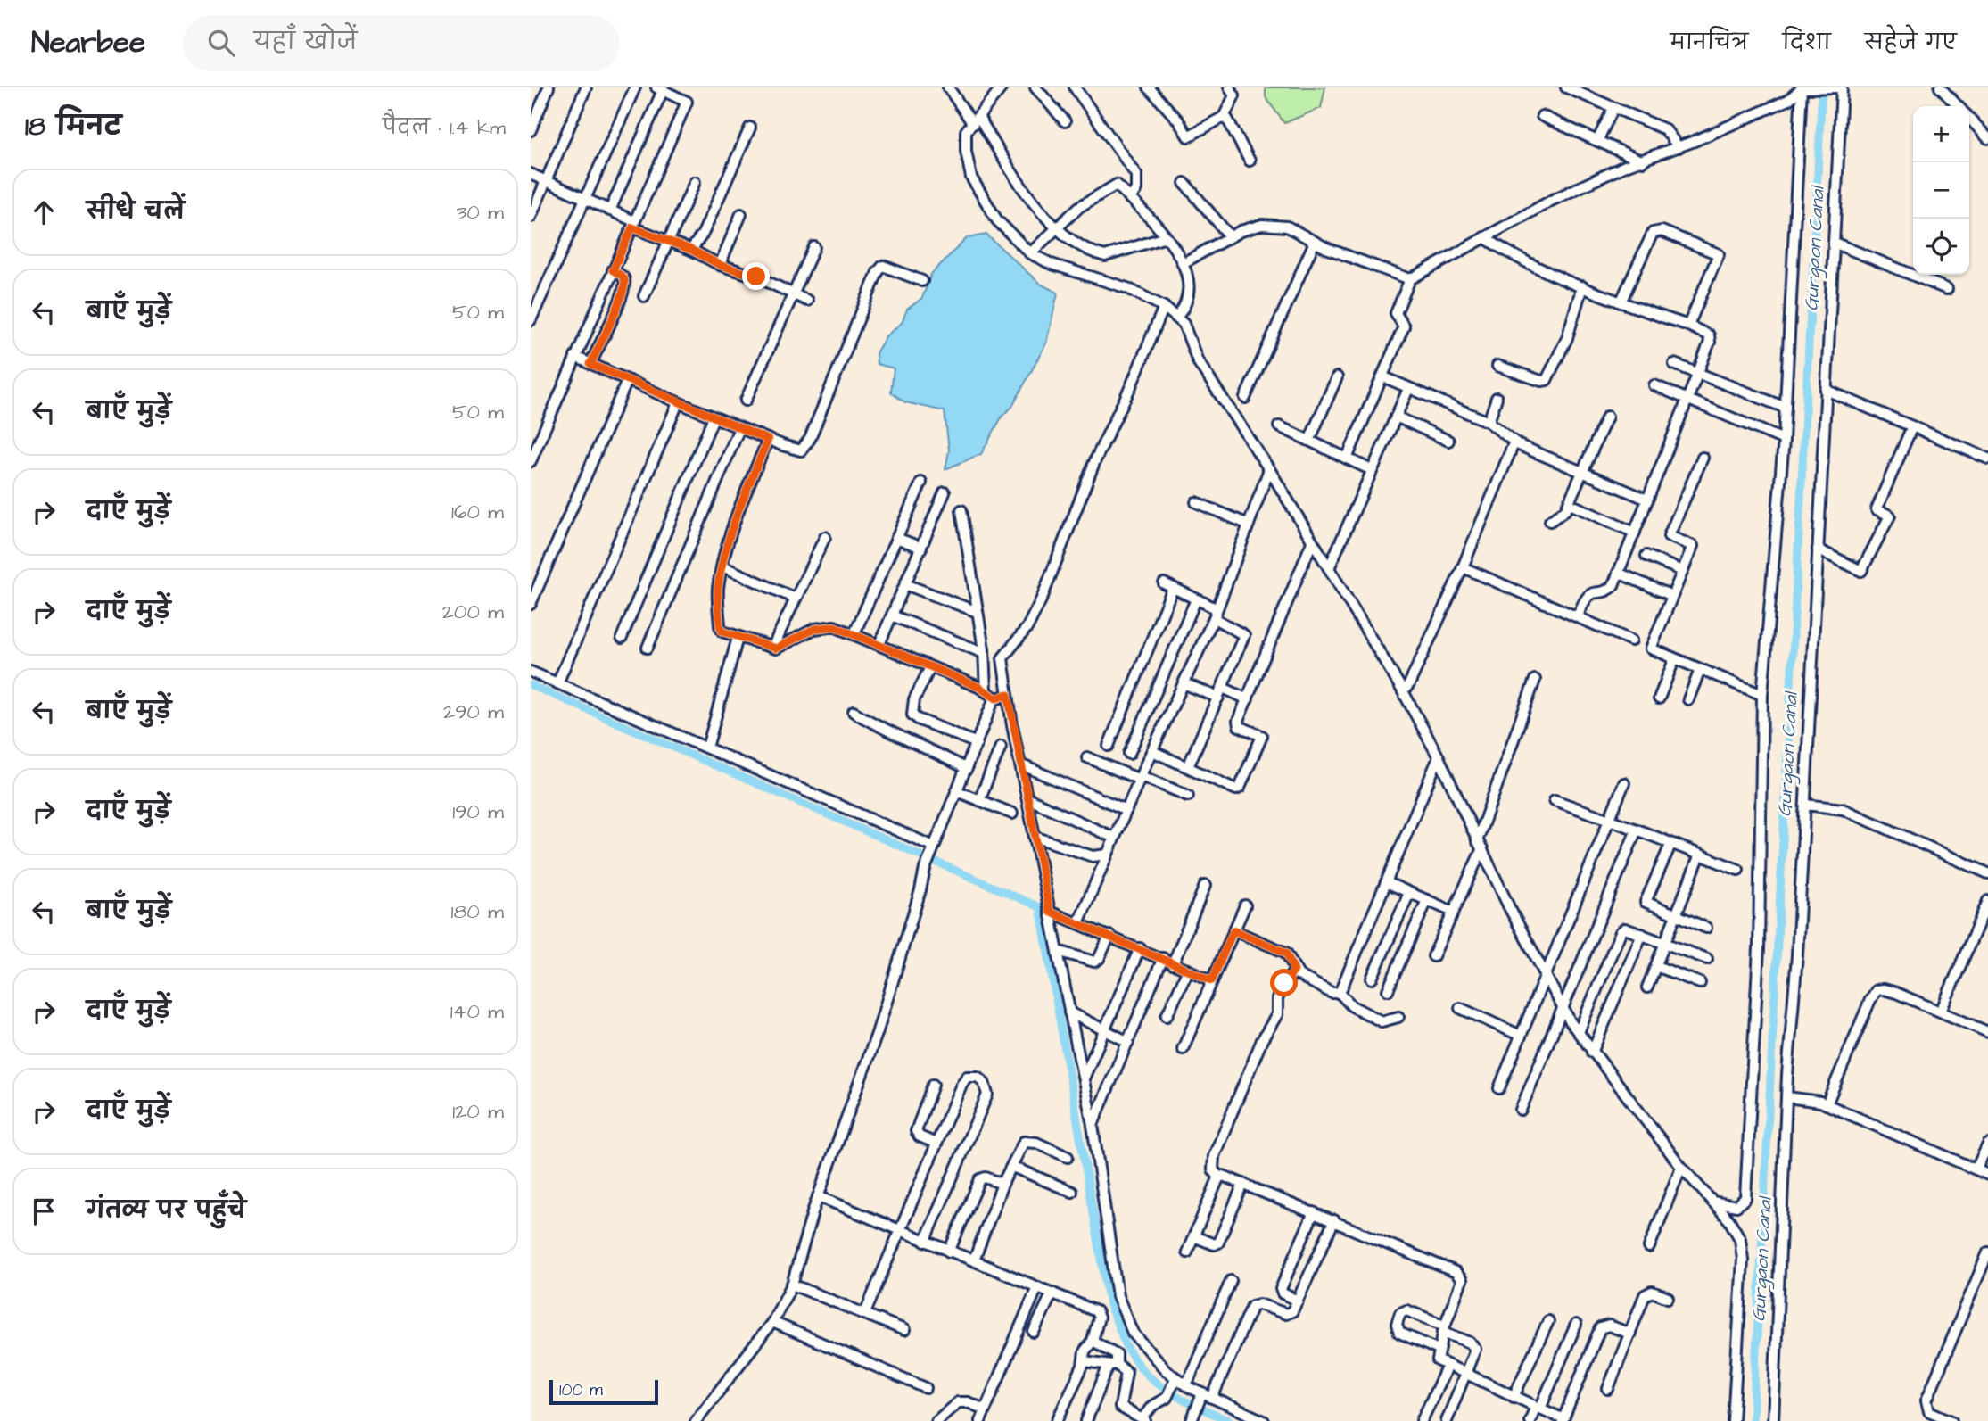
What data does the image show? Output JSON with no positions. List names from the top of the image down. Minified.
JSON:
{"water":["Gurgaon Canal"],"scale_bar":"100 m","page":{"header":"Nearbee","search":"यहाँ खोजें","nav":["मानचित्र","दिशा","सहेजे गए"],"heading":["18 मिनट","पैदल · 1.4 km"],"map_buttons":["+","−"],"list":[["सीधे चलें","30 m"],["बाएँ मुड़ें","50 m"],["बाएँ मुड़ें","50 m"],["दाएँ मुड़ें","160 m"],["दाएँ मुड़ें","200 m"],["बाएँ मुड़ें","290 m"],["दाएँ मुड़ें","190 m"],["बाएँ मुड़ें","180 m"],["दाएँ मुड़ें","140 m"],["दाएँ मुड़ें","120 m"],"गंतव्य पर पहुँचे"],"scale":"100 m"}}
